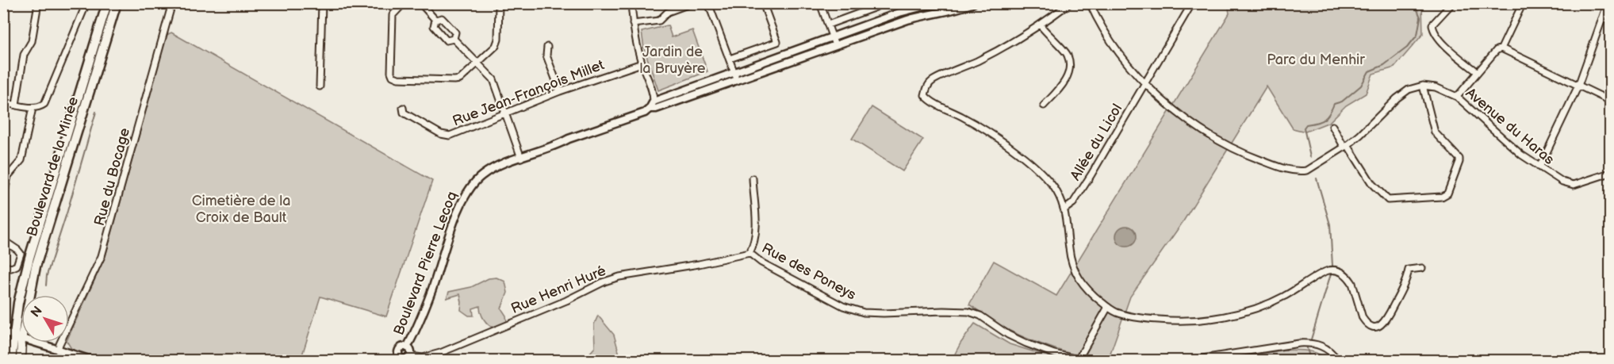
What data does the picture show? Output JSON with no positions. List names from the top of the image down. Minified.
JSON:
{"streets":{"main road":["Boulevard de la Minée"],"street":["Rue Jean-François Millet","Avenue du Haras","Allée du Licol","Rue du Bocage","Boulevard Pierre Lecoq","Rue des Poneys","Rue Henri Huré"]},"crossings":[["Boulevard Pierre Lecoq","Rue Henri Huré"],["Rue des Poneys","Rue Henri Huré"]],"parks":["Jardin de la Bruyère","Parc du Menhir","Cimetière de la Croix de Bault"],"north":"top left"}
